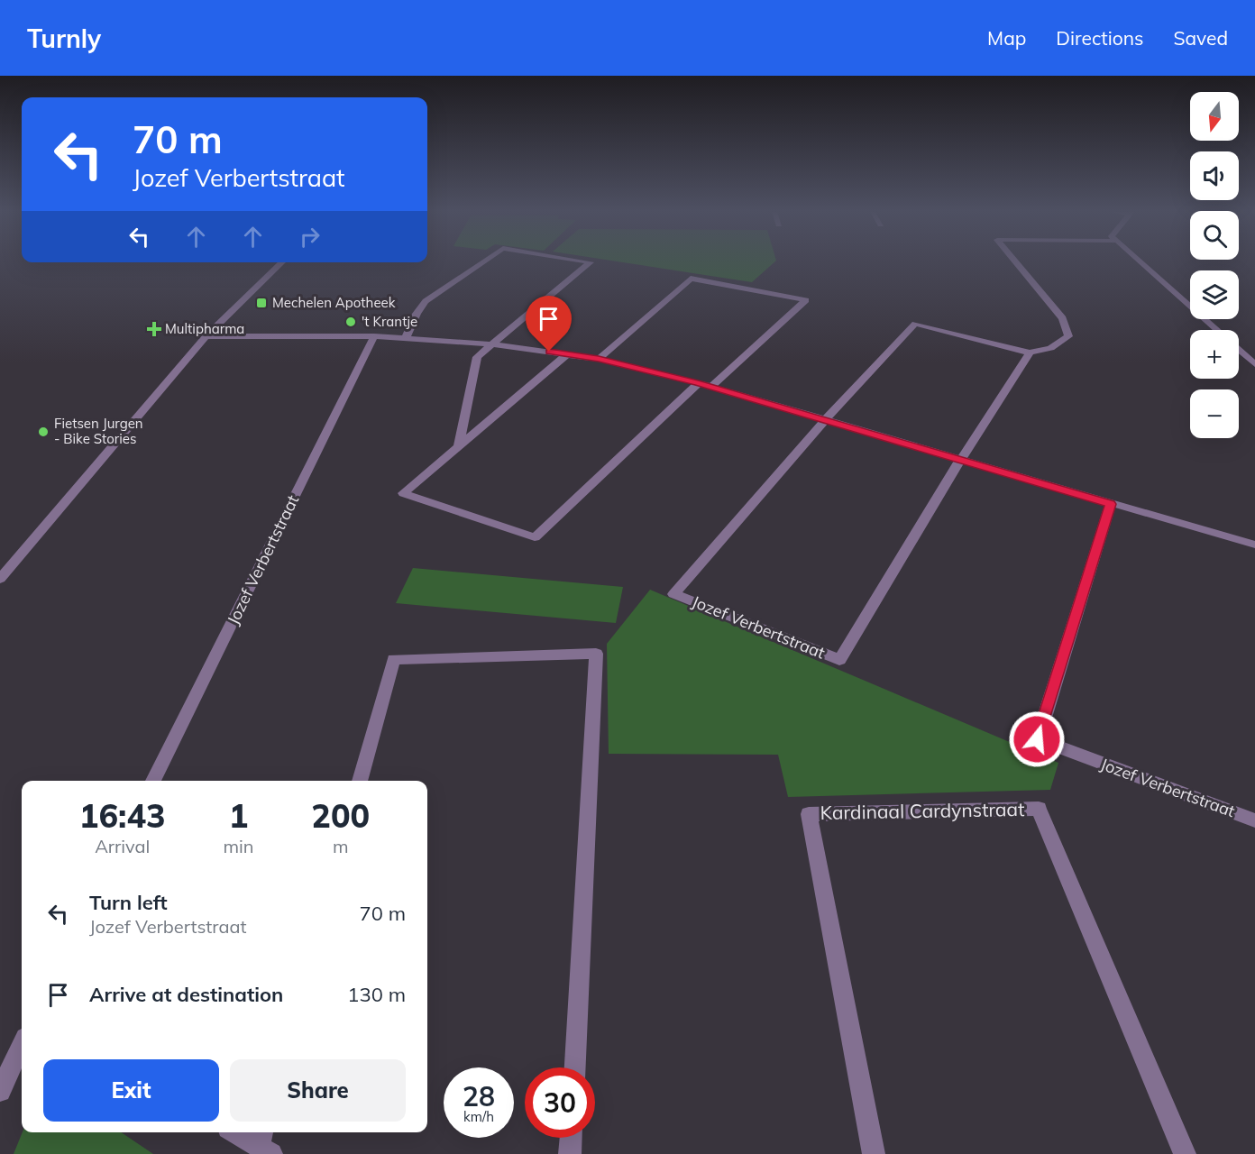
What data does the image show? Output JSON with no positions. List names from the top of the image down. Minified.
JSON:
{"streets":{"street":["Jozef Verbertstraat","Kardinaal Cardynstraat"]},"places":{"transit":["Mechelen Apotheek"],"other":["'t Krantje","Fietsen Jurgen - Bike Stories"],"health":["Multipharma"]},"north":"bottom","page":{"header":"Turnly","nav":["Map","Directions","Saved"],"map_buttons":["+","−"],"turn":["70 m","Jozef Verbertstraat"],"eta":["16:43","Arrival","1","min","200","m"],"list":[{"name":"Turn left","note":"Jozef Verbertstraat","value":"70 m"},{"name":"Arrive at destination","value":"130 m"}],"buttons":["Exit","Share"],"speed":"28 km/h","limit":"30"}}
